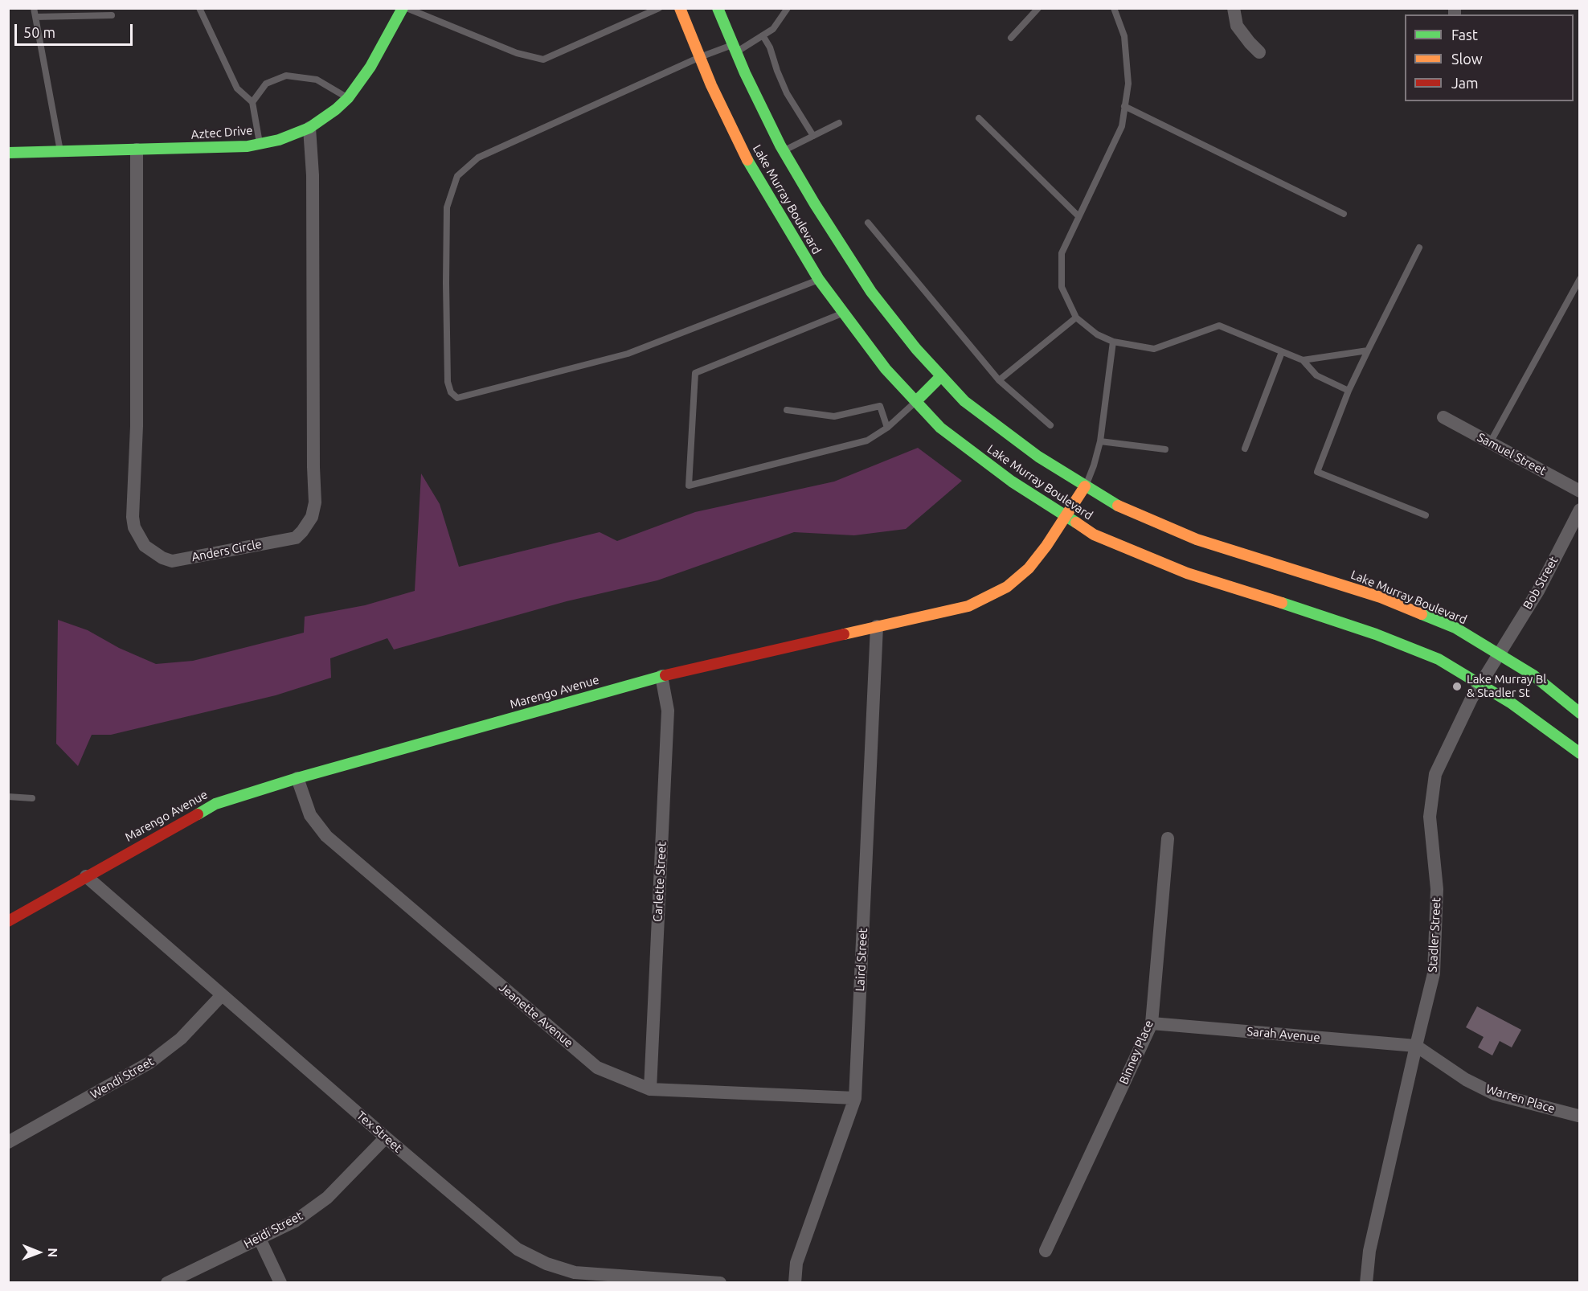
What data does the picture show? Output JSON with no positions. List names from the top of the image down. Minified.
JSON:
{"streets":{"main road":["Aztec Drive","Lake Murray Boulevard","Marengo Avenue"],"street":["Samuel Street","Anders Circle","Bob Street","Carlette Street","Stadler Street","Laird Street","Jeanette Avenue","Sarah Avenue","Binney Place","Wendi Street","Warren Place","Tex Street","Heidi Street"]},"crossings":[["Aztec Drive","Anders Circle"],["Lake Murray Boulevard","Bob Street"],["Lake Murray Boulevard","Marengo Avenue"],["Lake Murray Boulevard","Stadler Street"],["Bob Street","Stadler Street"],["Marengo Avenue","Carlette Street"],["Marengo Avenue","Laird Street"],["Marengo Avenue","Jeanette Avenue"],["Marengo Avenue","Tex Street"],["Carlette Street","Jeanette Avenue"],["Stadler Street","Sarah Avenue"],["Stadler Street","Warren Place"],["Laird Street","Jeanette Avenue"],["Sarah Avenue","Binney Place"],["Sarah Avenue","Warren Place"],["Wendi Street","Tex Street"],["Tex Street","Heidi Street"]],"places":["Lake Murray Bl & Stadler St"],"legend":["Fast","Slow","Jam"],"scale_bar":"50 m","north":"right"}
